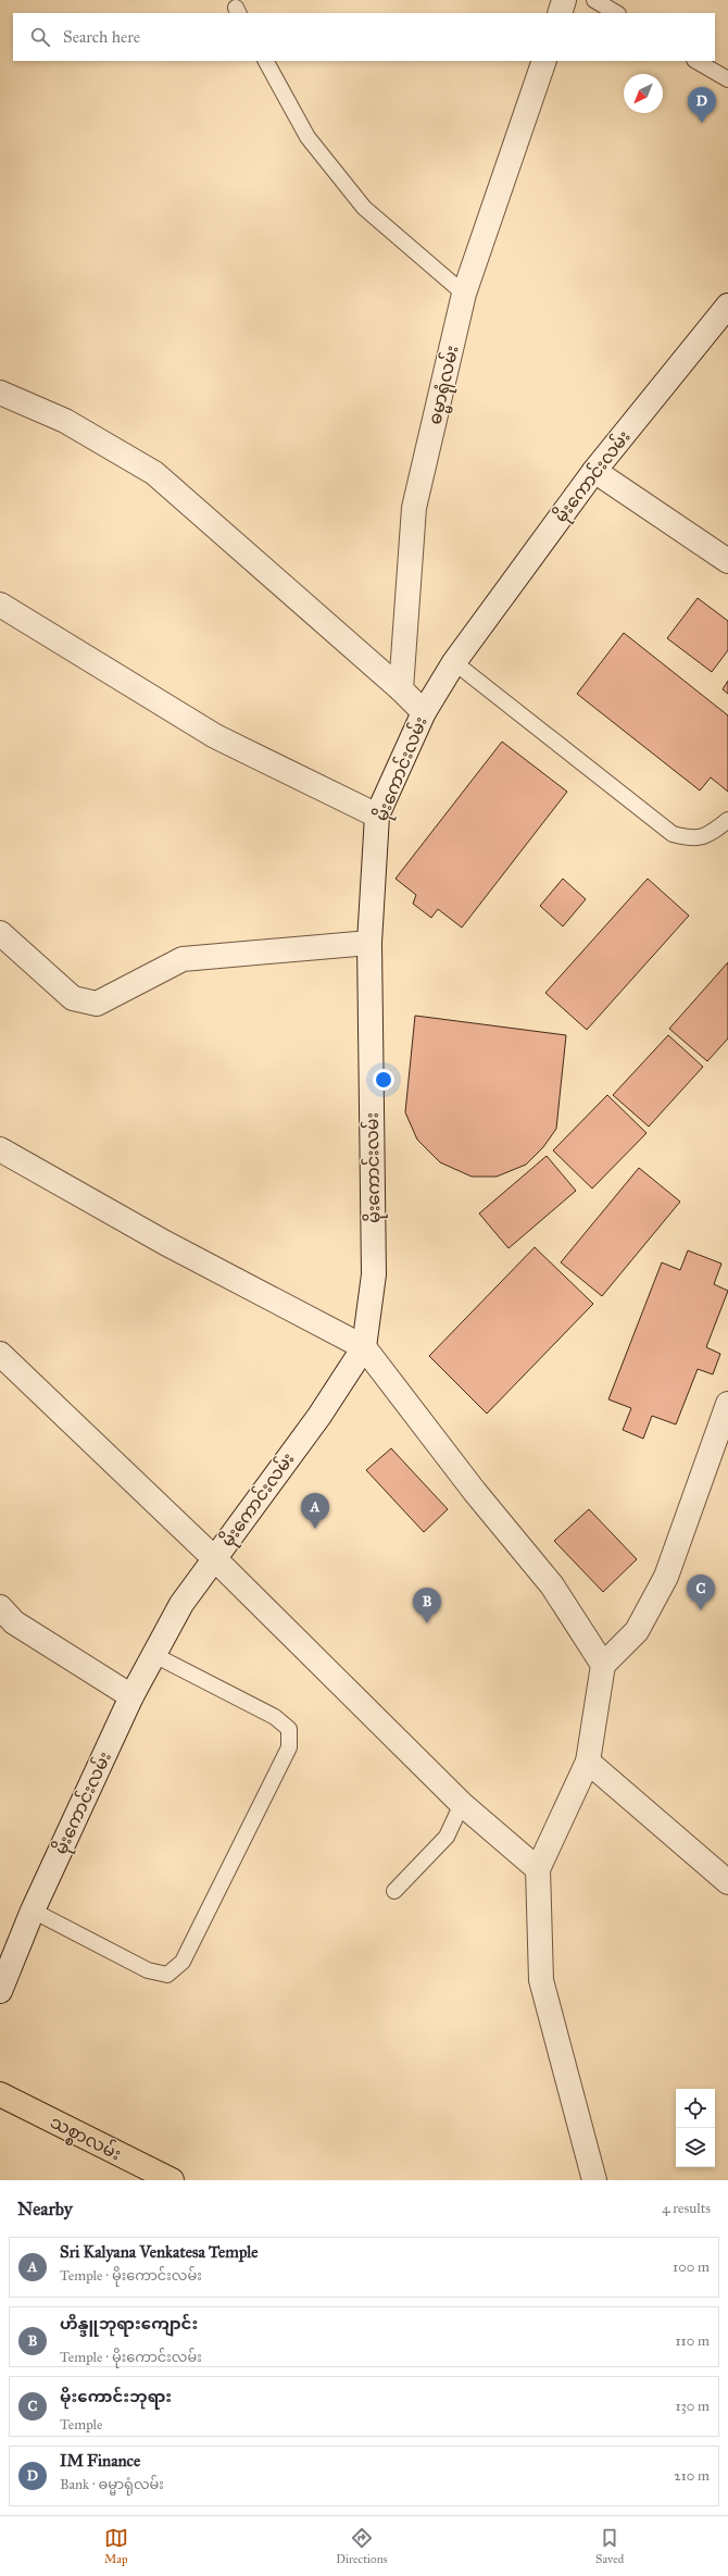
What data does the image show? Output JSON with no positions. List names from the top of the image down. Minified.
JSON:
{"streets":{"main road":["သစ္စာလမ်း"],"street":["ဓမ္မာရုံလမ်း","မိုးကောင်းလမ်း"]},"north":"bottom left","page":{"search":"Search here","pins":["D","A","C","B"],"heading":["Nearby","4 results"],"list":[{"mark":"A","name":"Sri Kalyana Venkatesa Temple","note":"Temple · မိုးကောင်းလမ်း","value":"100 m"},{"mark":"B","name":"ဟိန္ဒူဘုရားကျောင်း","note":"Temple · မိုးကောင်းလမ်း","value":"110 m"},{"mark":"C","name":"မိုးကောင်းဘုရား","note":"Temple","value":"130 m"},{"mark":"D","name":"IM Finance","note":"Bank · ဓမ္မာရုံလမ်း","value":"210 m"}],"nav":["Map","Directions","Saved"]}}
